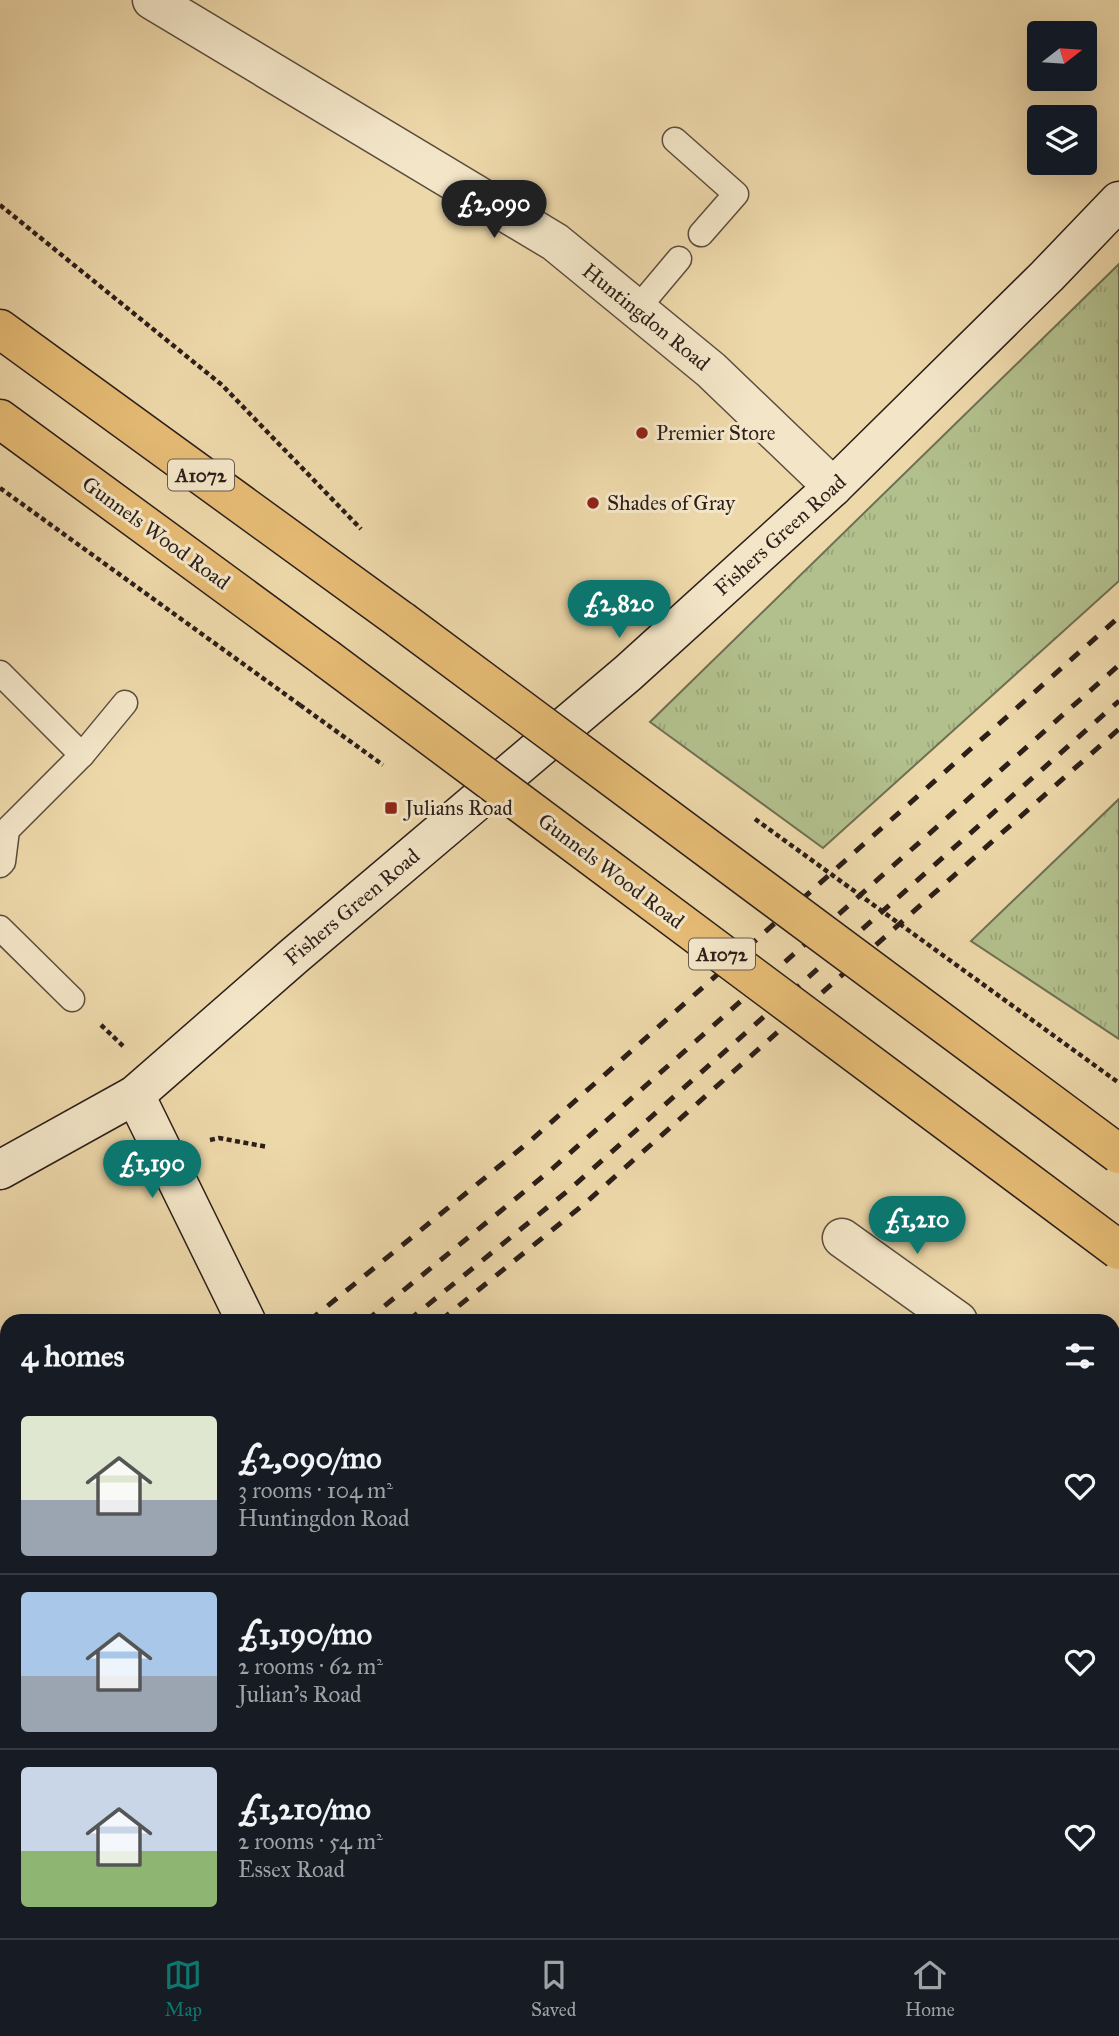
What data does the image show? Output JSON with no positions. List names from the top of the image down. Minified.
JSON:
{"streets":{"main road":["A1072","Gunnels Wood Road"],"street":["Huntingdon Road","Fishers Green Road"]},"crossings":[["Huntingdon Road","Fishers Green Road"]],"places":{"other":["Premier Store","Shades of Gray"],"transit":["Julians Road"]},"north":"right","page":{"price":["£2,090","£2,820","£1,190","£1,210"],"heading":"4 homes","list":[{"name":"£2,090/mo","note":"3 rooms · 104 m² · Huntingdon Road"},{"name":"£1,190/mo","note":"2 rooms · 62 m² · Julian's Road"},{"name":"£1,210/mo","note":"2 rooms · 54 m² · Essex Road"}],"tabs":["Map","Saved","Home"]}}
